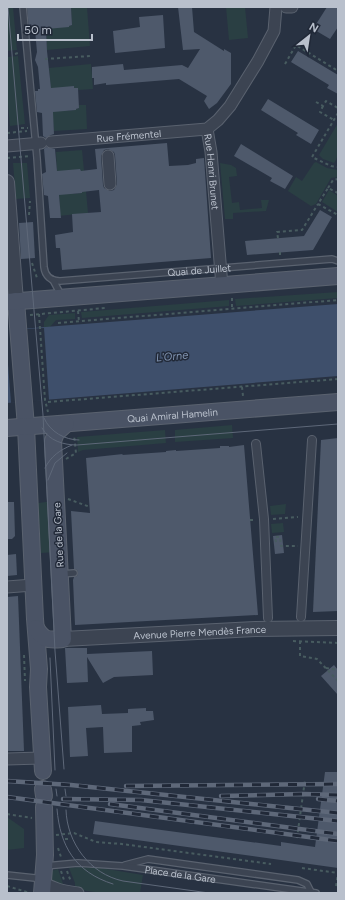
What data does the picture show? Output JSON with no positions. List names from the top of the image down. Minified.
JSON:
{"streets":{"main road":["Quai de Juillet","Quai Amiral Hamelin","Rue de la Gare"],"street":["Rue Frémentel","Rue Henri Brunet","Avenue Pierre Mendès France"],"lane":["Place de la Gare"]},"crossings":[["Rue Frémentel","Rue Henri Brunet"],["Rue Henri Brunet","Quai de Juillet"],["Quai Amiral Hamelin","Rue de la Gare"],["Rue de la Gare","Avenue Pierre Mendès France"]],"water":["L'Orne"],"scale_bar":"50 m","north":"top right"}
